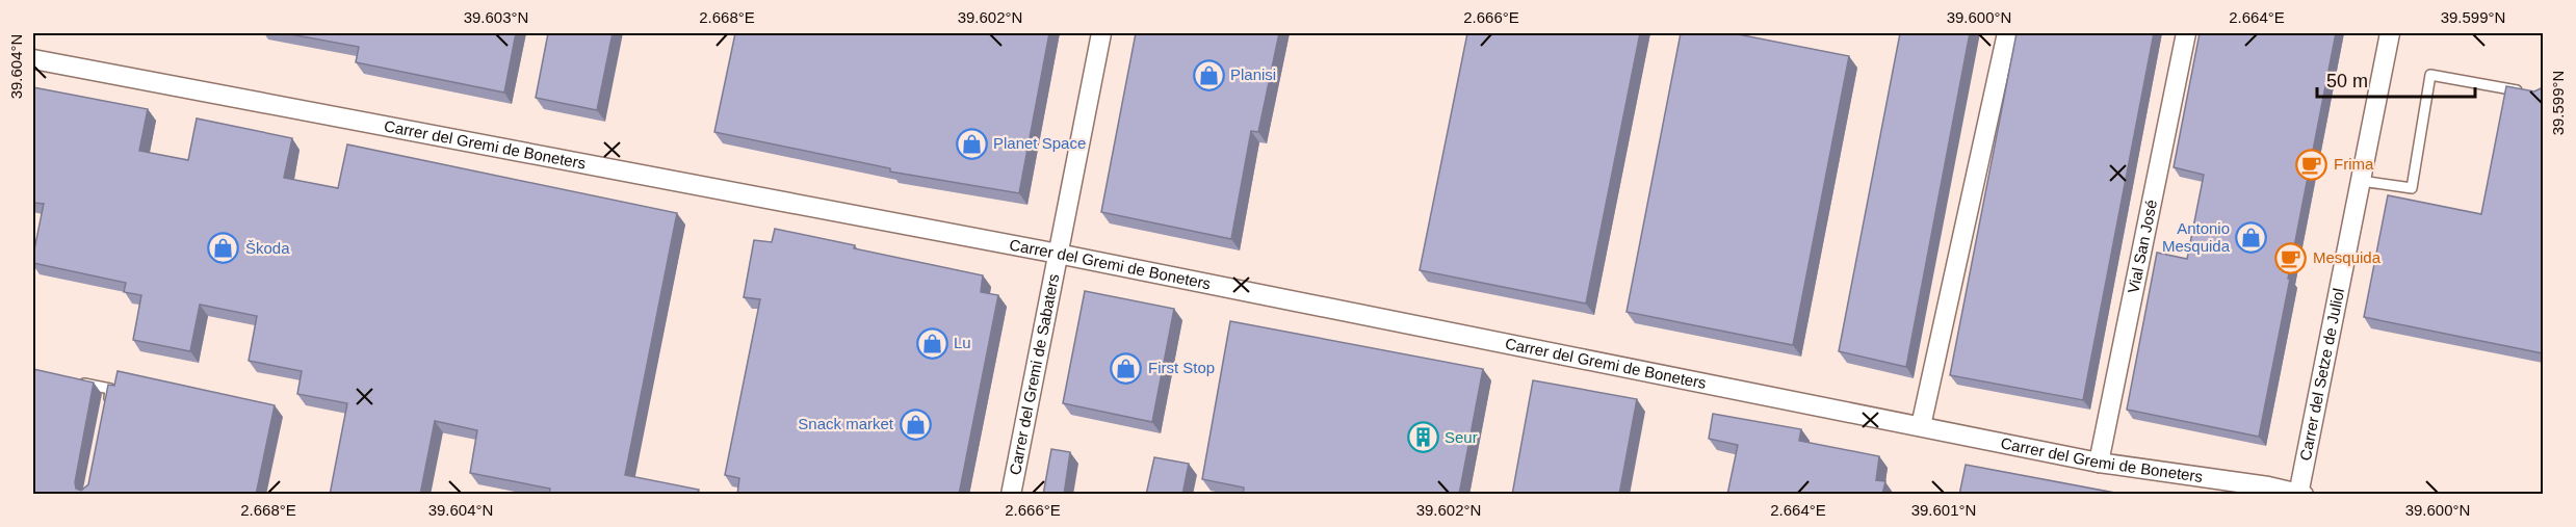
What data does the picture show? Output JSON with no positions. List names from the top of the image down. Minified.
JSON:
{"streets":{"street":["Carrer del Gremi de Boneters","Vial San José","Carrer del Gremi de Sabaters","Carrer del Setze de Juliol"]},"crossings":[["Carrer del Gremi de Boneters","Vial San José"],["Carrer del Gremi de Boneters","Carrer del Gremi de Sabaters"],["Carrer del Gremi de Boneters","Carrer del Setze de Juliol"]],"places":{"shop":["Planisi","Planet Space","Antonio Mesquida","Škoda","Lu","First Stop","Snack market"],"cafe":["Frima","Mesquida"],"building":["Seur"]},"scale_bar":"50 m","coordinates":["39.603°N","2.668°E","39.602°N","2.666°E","39.600°N","2.664°E","39.599°N","39.604°N","39.601°N"]}
